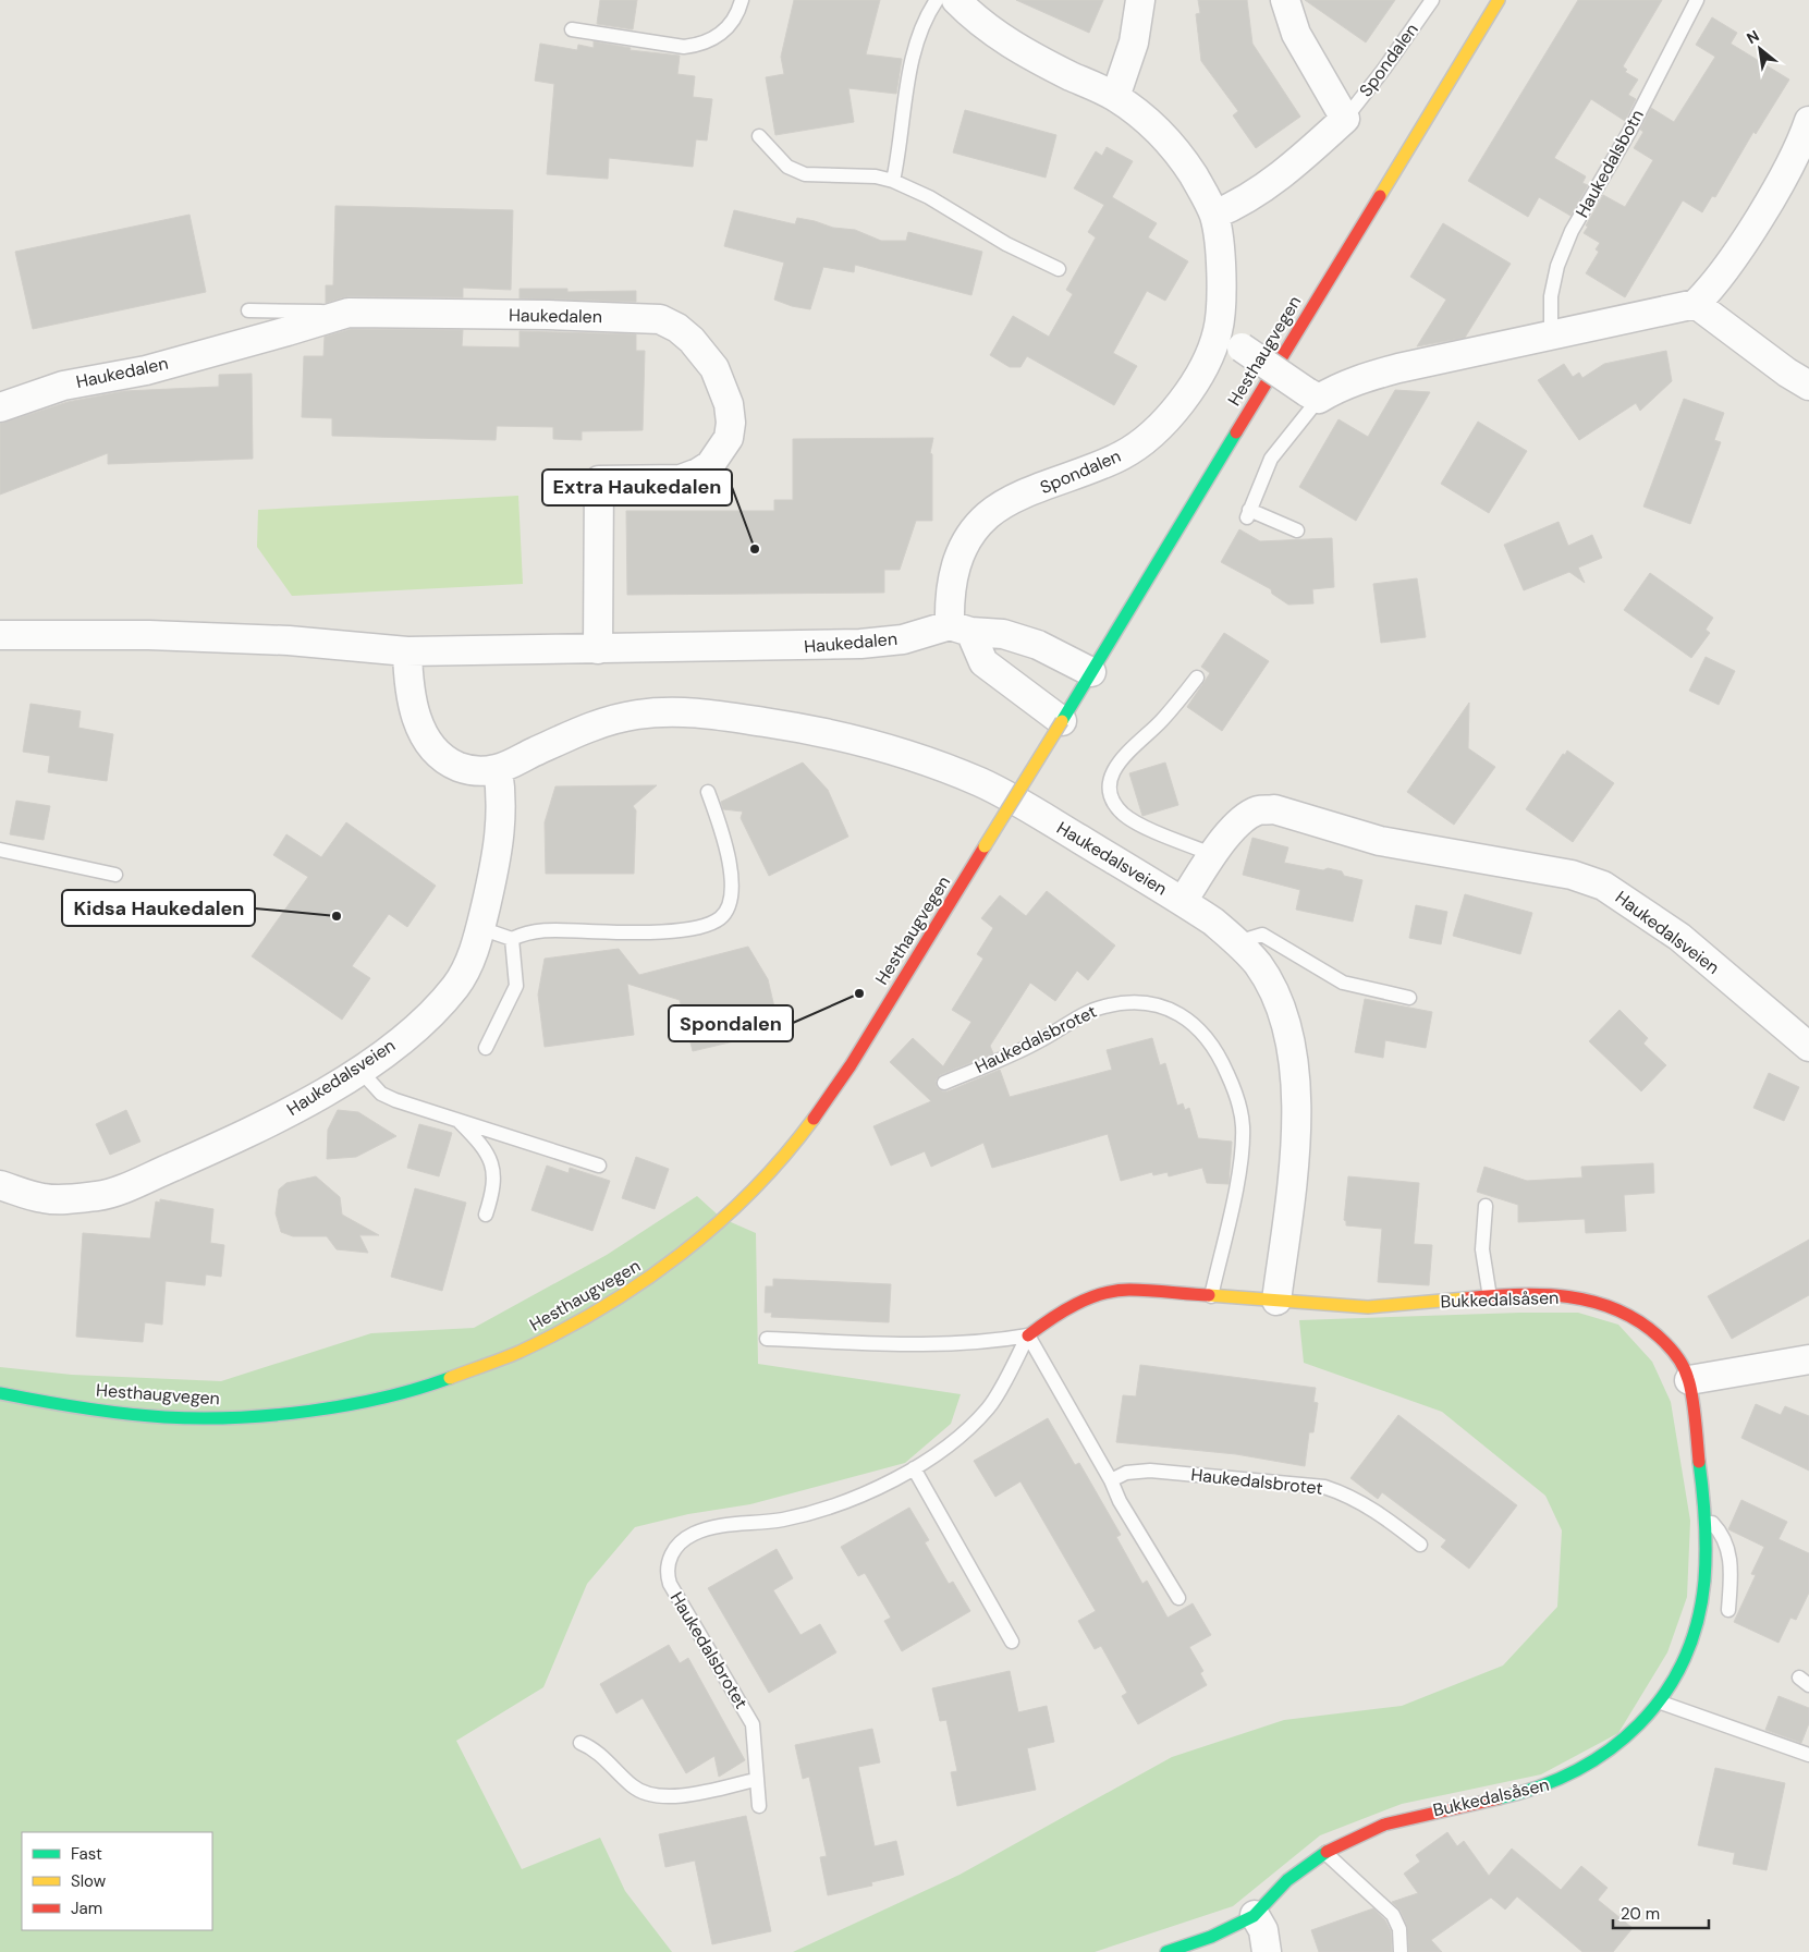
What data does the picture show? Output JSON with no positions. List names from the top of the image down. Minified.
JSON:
{"streets":{"main road":["Hesthaugvegen","Haukedalsbrotet","Bukkedalsåsen"],"street":["Spondalen","Haukedalen","Haukedalsveien"],"lane":["Haukedalsbotn"]},"crossings":[["Spondalen","Haukedalen"],["Haukedalen","Hesthaugvegen"],["Haukedalen","Haukedalsveien"],["Haukedalsbrotet","Bukkedalsåsen"]],"places":["Extra Haukedalen","Kidsa Haukedalen","Spondalen"],"legend":["Fast","Slow","Jam"],"scale_bar":"20 m","north":"top left"}
